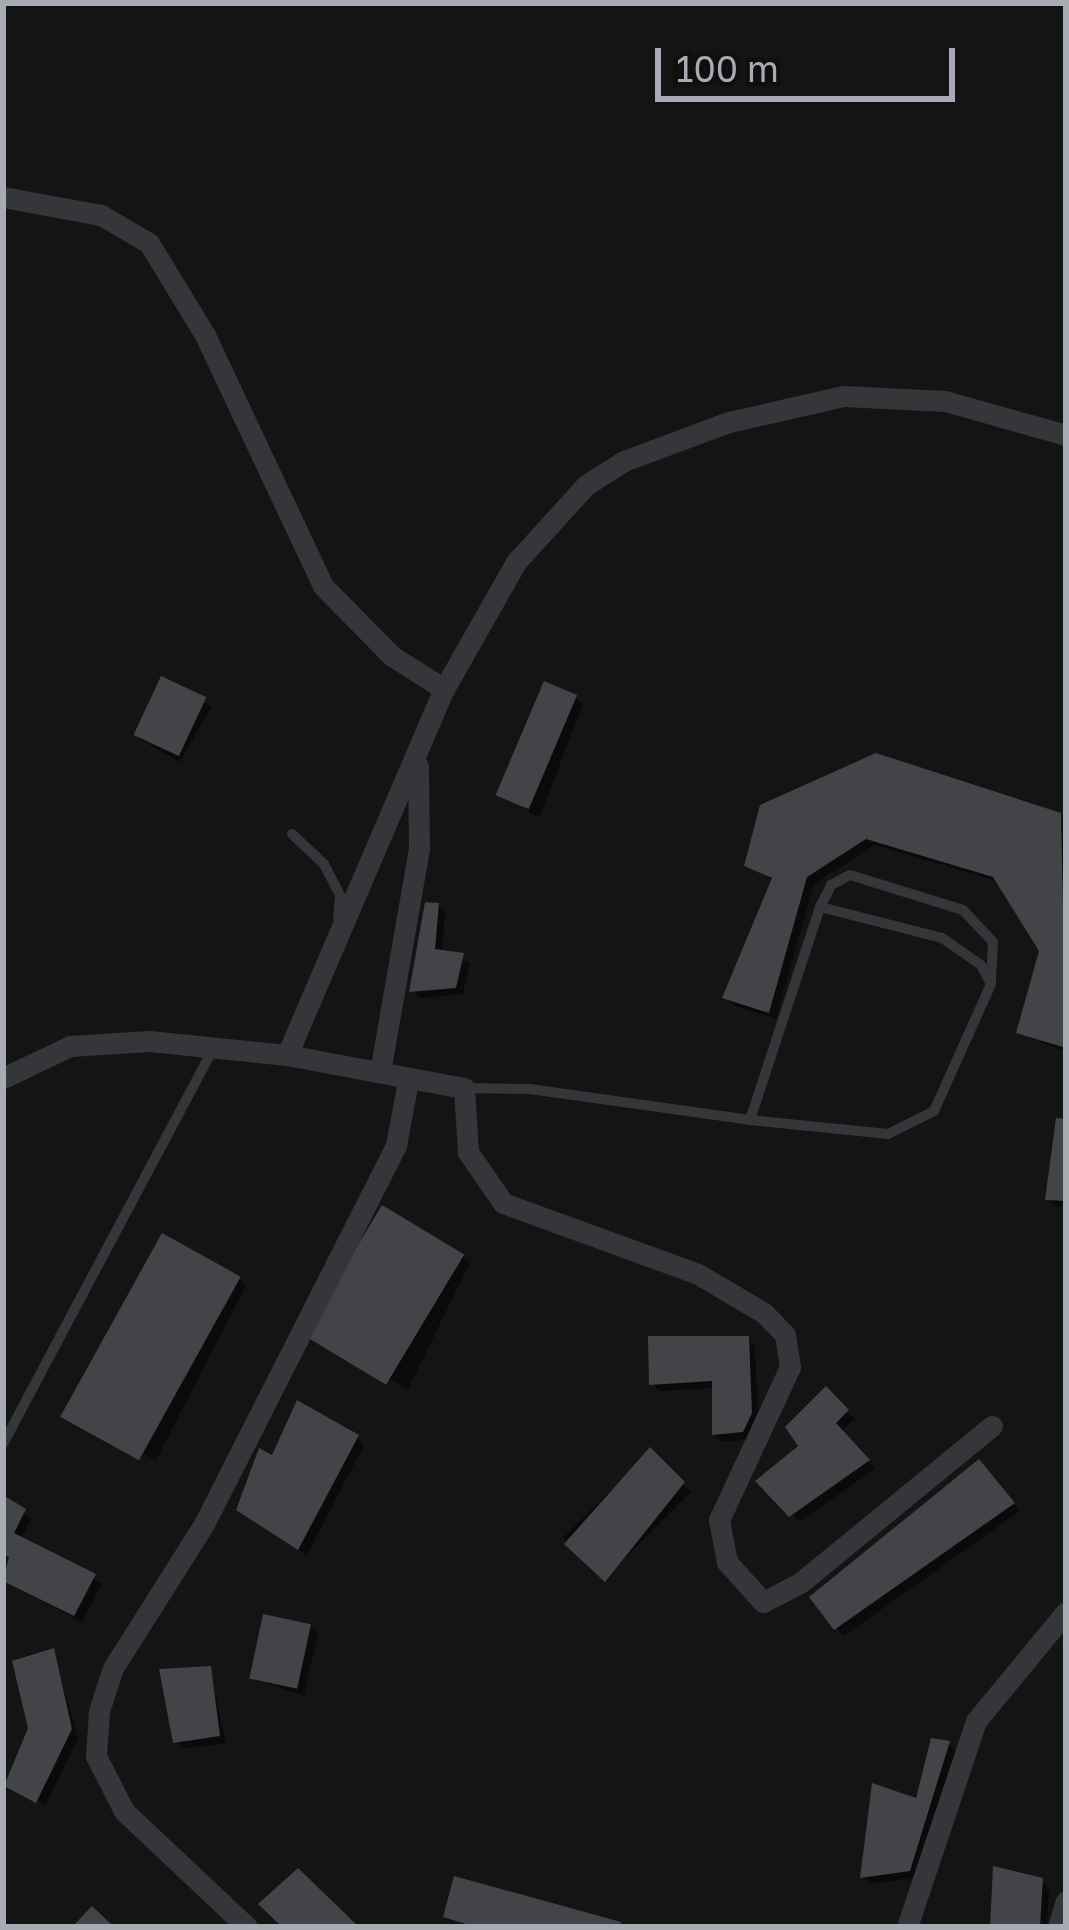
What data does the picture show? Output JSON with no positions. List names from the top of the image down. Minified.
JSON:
{"scale_bar":"100 m"}
